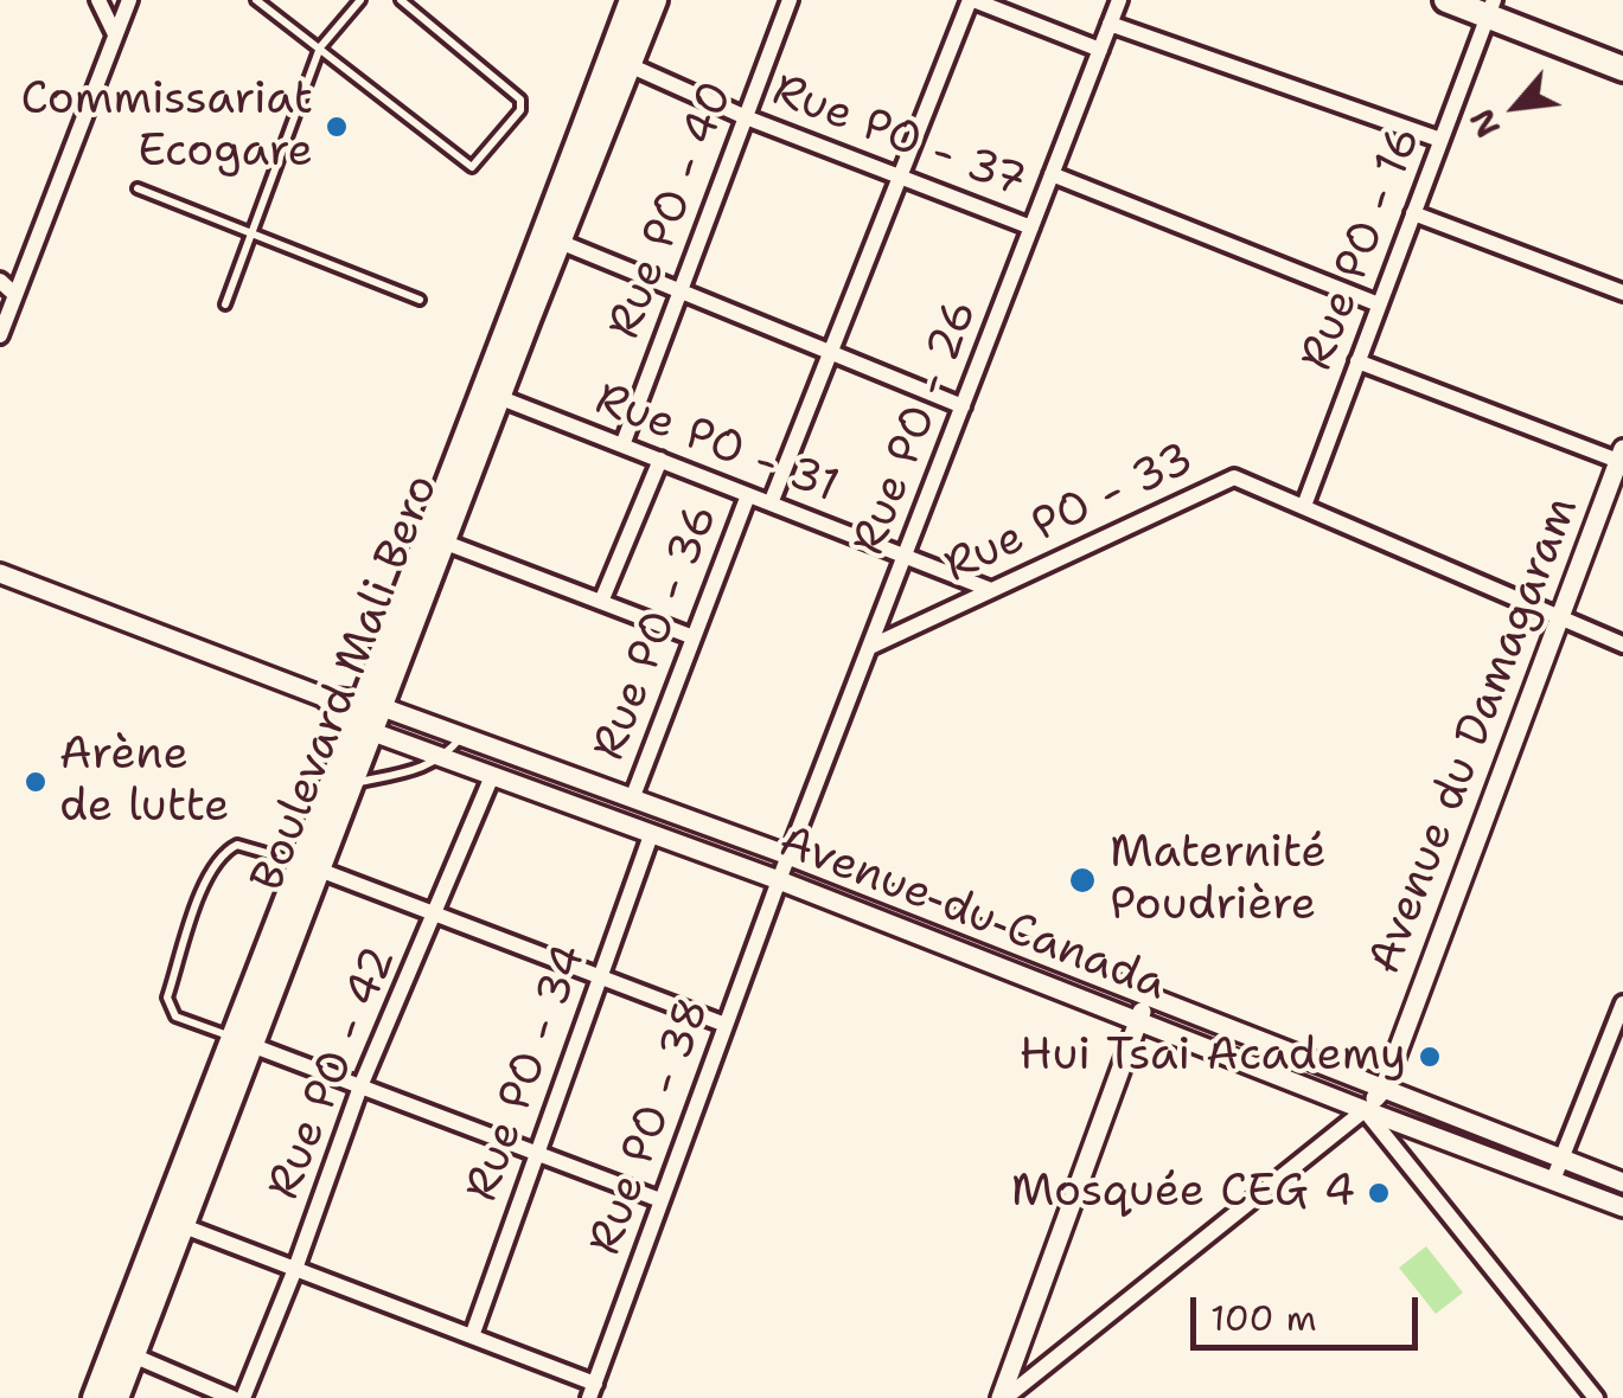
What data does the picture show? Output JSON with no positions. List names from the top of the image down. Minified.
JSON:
{"streets":{"main road":["Boulevard Mali Bero"],"street":["Rue PO - 37","Rue PO - 40","Rue PO - 16","Rue PO - 26","Rue PO - 31","Rue PO - 33","Rue PO - 36","Avenue du Damagaram","Avenue du Canada","Rue PO - 42","Rue PO - 34","Rue PO - 38"]},"crossings":[["Rue PO - 37","Rue PO - 40"],["Rue PO - 37","Rue PO - 26"],["Rue PO - 37","Boulevard Mali Bero"],["Rue PO - 40","Rue PO - 31"],["Rue PO - 16","Rue PO - 33"],["Rue PO - 26","Rue PO - 31"],["Rue PO - 26","Rue PO - 33"],["Rue PO - 26","Avenue du Canada"],["Rue PO - 26","Rue PO - 38"],["Rue PO - 31","Rue PO - 33"],["Rue PO - 31","Rue PO - 36"],["Rue PO - 31","Boulevard Mali Bero"],["Rue PO - 33","Avenue du Damagaram"],["Rue PO - 36","Avenue du Canada"],["Boulevard Mali Bero","Avenue du Canada"],["Avenue du Damagaram","Avenue du Canada"],["Avenue du Canada","Rue PO - 42"],["Avenue du Canada","Rue PO - 34"],["Avenue du Canada","Rue PO - 38"]],"places":["Commissariat Ecogare","Arène de lutte","Maternité Poudrière","Hui Tsai Academy","Mosquée CEG 4"],"scale_bar":"100 m","north":"bottom left"}
